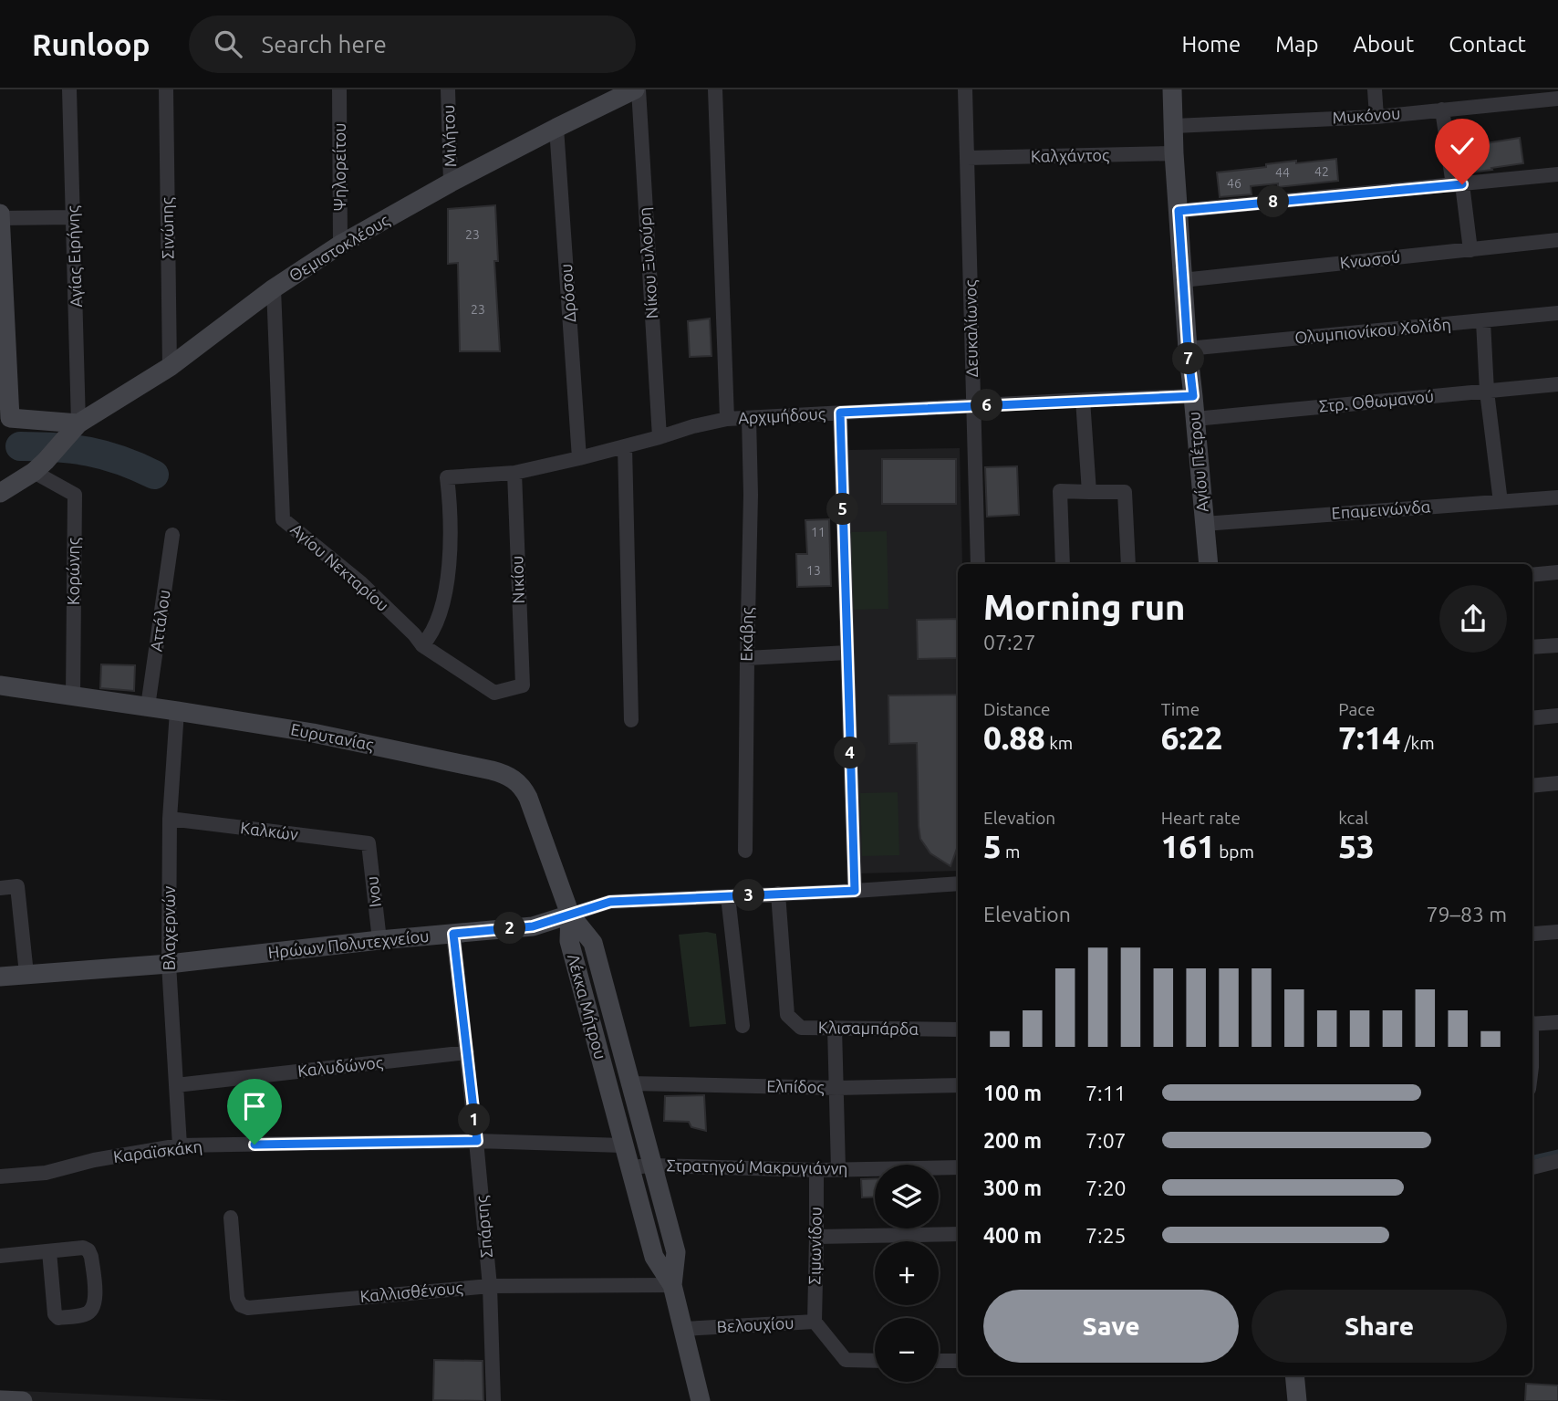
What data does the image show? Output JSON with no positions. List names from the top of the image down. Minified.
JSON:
{"streets":{"street":["Μυκόνου","Μιλήτου","Καλχάντος","Ψηλορείτου","Σινώπης","Θεμιστοκλέους","Αγίας Ειρήνης","Κνωσού","Νίκου Ξυλούρη","Δρόσου","Δευκαλίωνος","Ολυμπιονίκου Χολίδη","Στρ. Οθωμανού","Αρχιμήδους","Αγίου Πέτρου","Επαμεινώνδα","Αγίου Νεκταρίου","Κορώνης","Νικίου","Αττάλου","Εκάβης","Ευρυτανίας","Καλκών","Ινου","Βλαχερνών","Ηρώων Πολυτεχνείου","Λέκκα Μήτρου","Κλισαμπάρδα","Καλυδώνος","Ελπίδος","Καραϊσκάκη","Στρατηγού Μακρυγιάννη","Σπάρτης","Σιμωνίδου","Καλλισθένους","Βελουχίου"]},"crossings":[["Μυκόνου","Αγίου Πέτρου"],["Μιλήτου","Θεμιστοκλέους"],["Καλχάντος","Δευκαλίωνος"],["Καλχάντος","Αγίου Πέτρου"],["Ψηλορείτου","Θεμιστοκλέους"],["Σινώπης","Θεμιστοκλέους"],["Θεμιστοκλέους","Αγίας Ειρήνης"],["Θεμιστοκλέους","Νίκου Ξυλούρη"],["Θεμιστοκλέους","Δρόσου"],["Θεμιστοκλέους","Αγίου Νεκταρίου"],["Θεμιστοκλέους","Κορώνης"],["Κνωσού","Αγίου Πέτρου"],["Νίκου Ξυλούρη","Αρχιμήδους"],["Δρόσου","Αρχιμήδους"],["Δευκαλίωνος","Αρχιμήδους"],["Ολυμπιονίκου Χολίδη","Αγίου Πέτρου"],["Στρ. Οθωμανού","Αγίου Πέτρου"],["Αρχιμήδους","Αγίου Πέτρου"],["Αρχιμήδους","Αγίου Νεκταρίου"],["Αρχιμήδους","Νικίου"],["Αρχιμήδους","Εκάβης"],["Αγίου Πέτρου","Επαμεινώνδα"],["Αγίου Νεκταρίου","Νικίου"],["Κορώνης","Ευρυτανίας"],["Αττάλου","Ευρυτανίας"],["Ευρυτανίας","Βλαχερνών"],["Ευρυτανίας","Ηρώων Πολυτεχνείου"],["Ευρυτανίας","Λέκκα Μήτρου"],["Καλκών","Ινου"],["Καλκών","Βλαχερνών"],["Ινου","Ηρώων Πολυτεχνείου"],["Βλαχερνών","Ηρώων Πολυτεχνείου"],["Βλαχερνών","Καλυδώνος"],["Βλαχερνών","Καραϊσκάκη"],["Ηρώων Πολυτεχνείου","Λέκκα Μήτρου"],["Ηρώων Πολυτεχνείου","Κλισαμπάρδα"],["Ηρώων Πολυτεχνείου","Σπάρτης"],["Λέκκα Μήτρου","Ελπίδος"],["Λέκκα Μήτρου","Καραϊσκάκη"],["Λέκκα Μήτρου","Στρατηγού Μακρυγιάννη"],["Λέκκα Μήτρου","Καλλισθένους"],["Λέκκα Μήτρου","Βελουχίου"],["Καλυδώνος","Σπάρτης"],["Καραϊσκάκη","Σπάρτης"],["Στρατηγού Μακρυγιάννη","Σιμωνίδου"],["Σπάρτης","Καλλισθένους"],["Σιμωνίδου","Βελουχίου"]],"house_numbers":["42","44","46","23","23","11","13"],"page":{"header":"Runloop","search":"Search here","nav":["Home","Map","About","Contact"],"pins":["8","7","6","5","4","3","2","1"],"heading":["Morning run","07:27"],"stats":[["Distance","0.88 km"],["Time","6:22"],["Pace","7:14 /km"],["Elevation","5 m"],["Heart rate","161 bpm"],["kcal","53"]],"chart":["Elevation","79–83 m"],"list":[{"name":"100 m","note":"7:11"},{"name":"200 m","note":"7:07"},{"name":"300 m","note":"7:20"},{"name":"400 m","note":"7:25"}],"map_buttons":["+","−"],"buttons":["Save","Share"]}}
